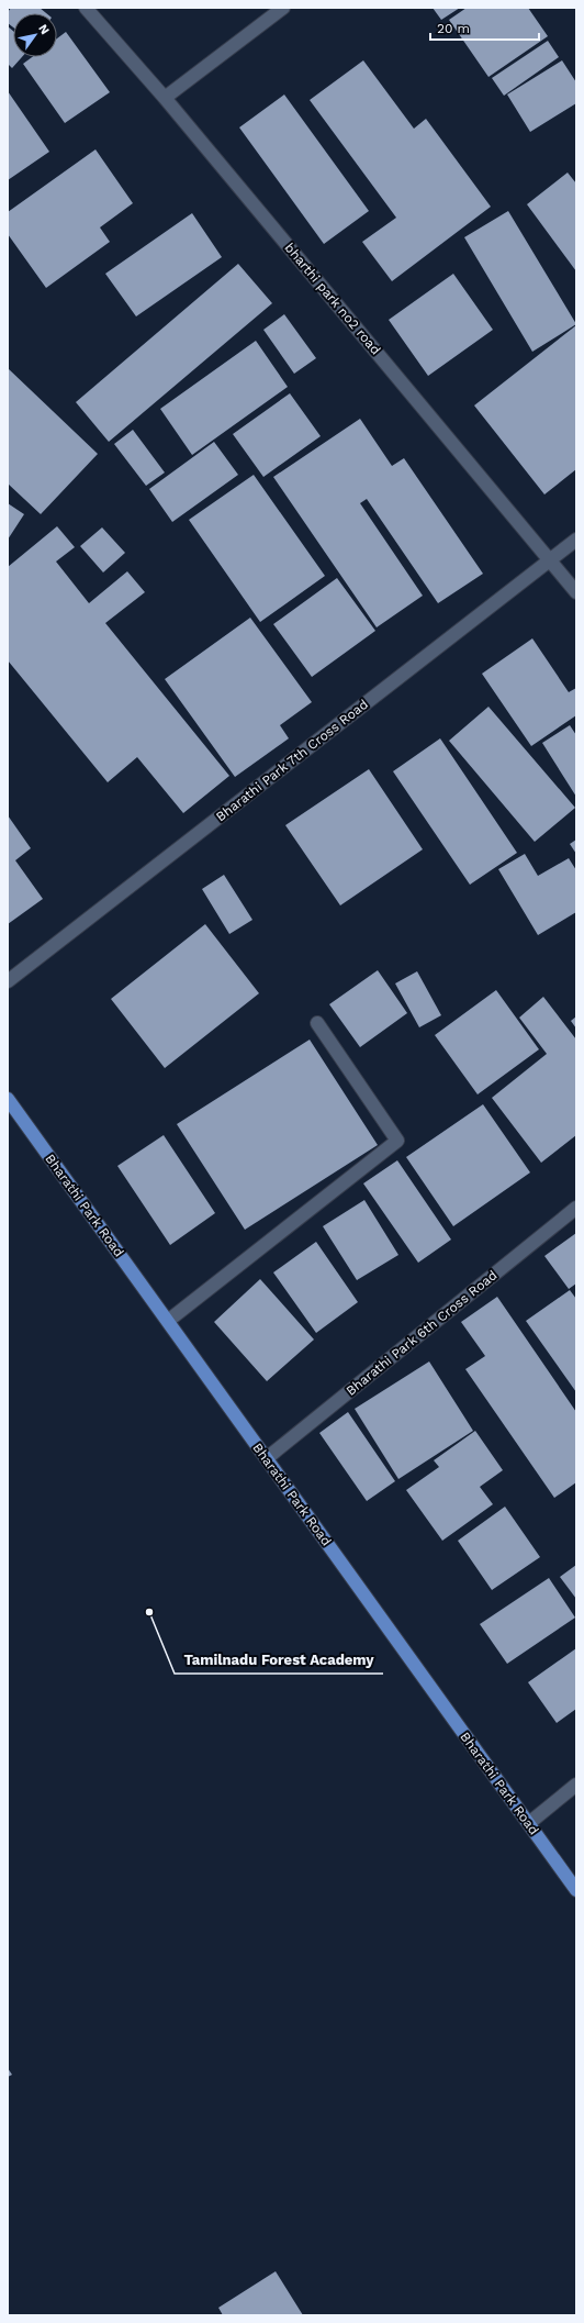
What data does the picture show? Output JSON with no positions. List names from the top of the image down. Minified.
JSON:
{"streets":{"main road":["Bharathi Park Road"],"street":["bharthi park no2 road","Bharathi Park 7th Cross Road","Bharathi Park 6th Cross Road"]},"crossings":[["bharthi park no2 road","Bharathi Park 7th Cross Road"],["Bharathi Park Road","Bharathi Park 6th Cross Road"]],"places":["Tamilnadu Forest Academy"],"scale_bar":"20 m","north":"top right"}
